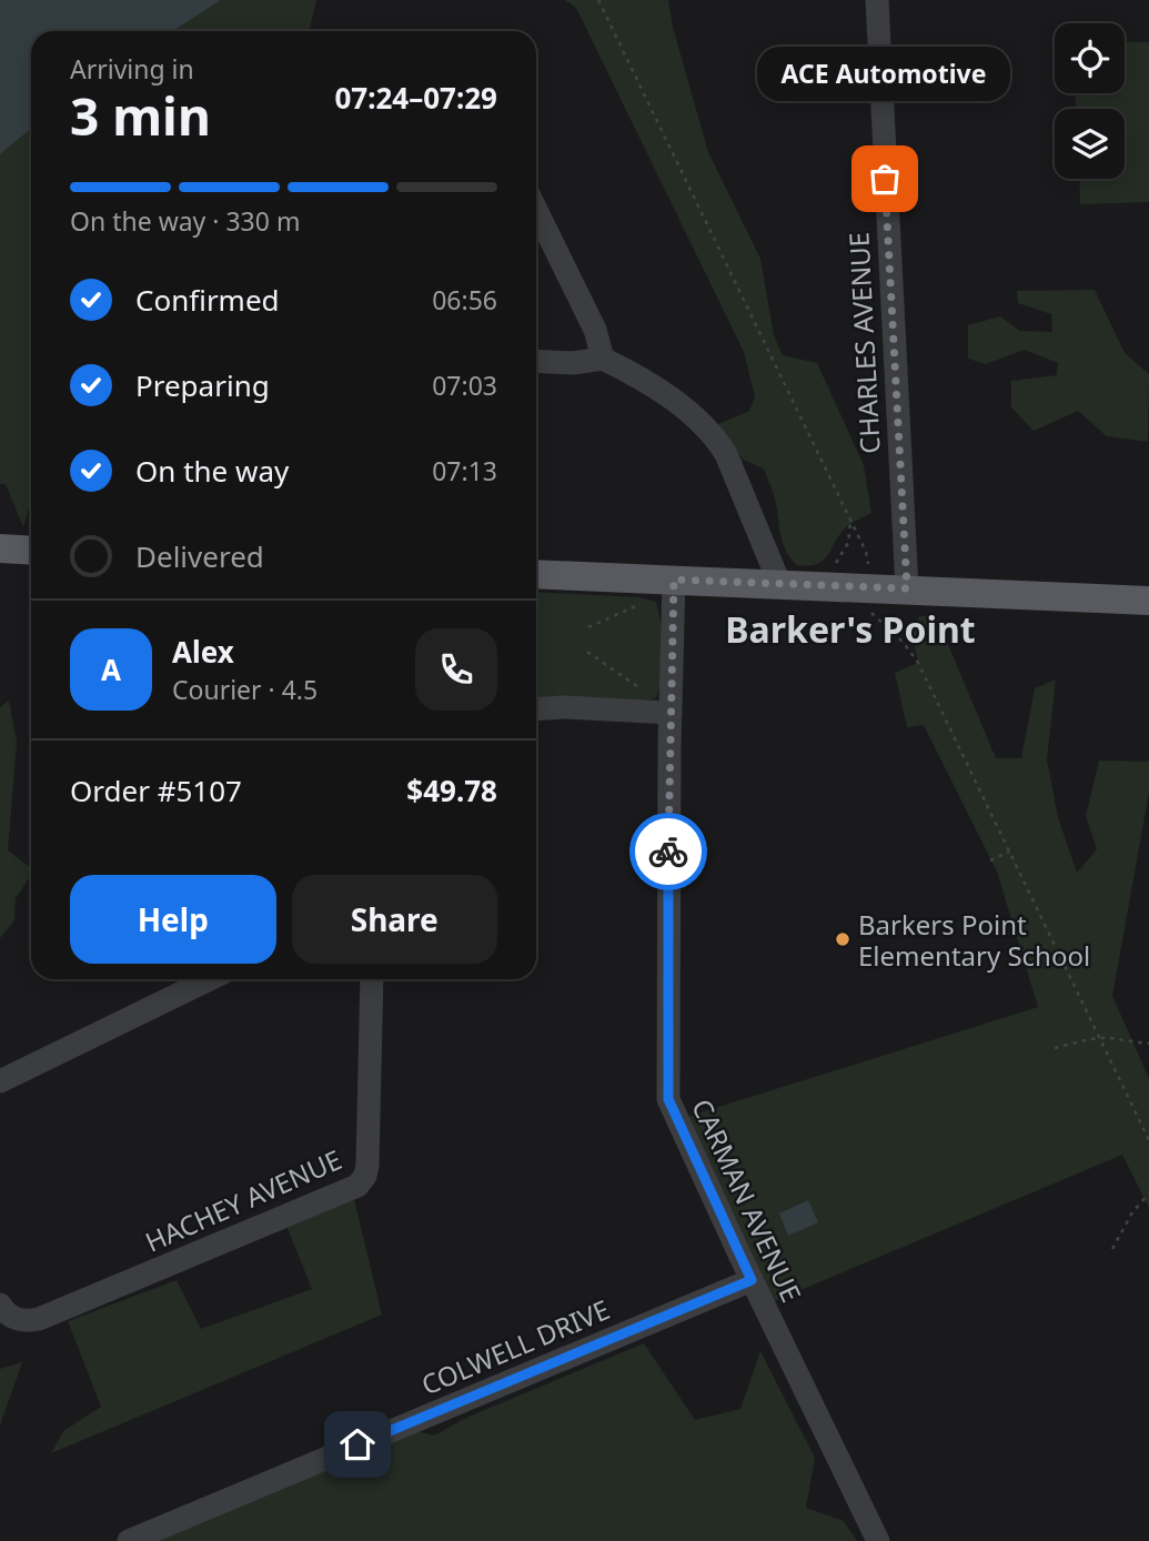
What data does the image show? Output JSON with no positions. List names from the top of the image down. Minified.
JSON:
{"streets":{"street":["CHARLES AVENUE","HACHEY AVENUE","CARMAN AVENUE","COLWELL DRIVE"]},"crossings":[["CARMAN AVENUE","COLWELL DRIVE"]],"districts":["Barker's Point"],"places":["ACE Automotive","Barkers Point Elementary School"],"page":{"heading":["3 min","Arriving in","07:24–07:29"],"panel":["Alex","Courier · 4.5","Order #5107","$49.78"],"bubble":"ACE Automotive","bar":"On the way · 330 m","list":[["Confirmed","06:56"],["Preparing","07:03"],["On the way","07:13"],"Delivered"],"round":"A","buttons":["Help","Share"]}}
